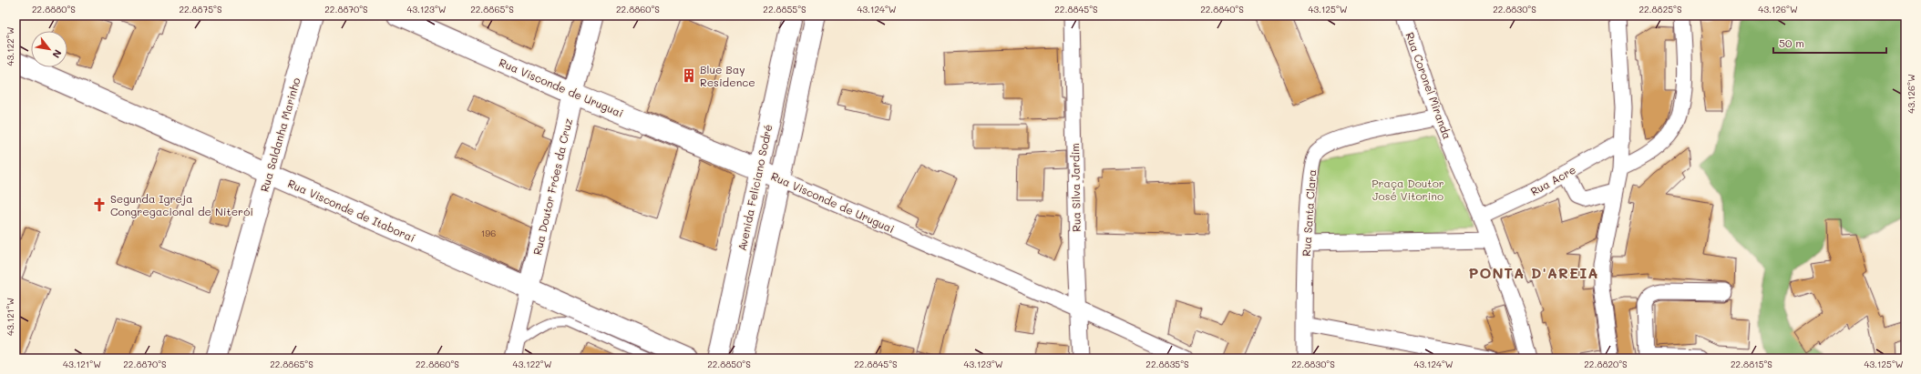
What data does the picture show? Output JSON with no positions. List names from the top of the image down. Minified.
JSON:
{"streets":{"street":["Rua Coronel Miranda","Rua Visconde de Uruguai","Rua Saldanha Marinho","Rua Acre","Rua Doutor Fróes da Cruz","Avenida Feliciano Sodré","Rua Silva Jardim","Rua Visconde de Itaboraí","Rua Santa Clara"]},"crossings":[["Rua Coronel Miranda","Rua Acre"],["Rua Coronel Miranda","Rua Santa Clara"],["Rua Visconde de Uruguai","Rua Doutor Fróes da Cruz"],["Rua Visconde de Uruguai","Avenida Feliciano Sodré"],["Rua Visconde de Uruguai","Rua Silva Jardim"],["Rua Saldanha Marinho","Rua Visconde de Itaboraí"],["Rua Doutor Fróes da Cruz","Rua Visconde de Itaboraí"]],"districts":["PONTA D'AREIA"],"parks":["Praça Doutor José Vitorino"],"places":{"building":["Blue Bay Residence"],"church":["Segunda Igreja Congregacional de Niterói"]},"house_numbers":["196"],"scale_bar":"50 m","north":"bottom right","coordinates":["22.8880°S","22.8875°S","22.8870°S","43.123°W","22.8865°S","22.8860°S","22.8855°S","43.124°W","22.8845°S","22.8840°S","43.125°W","22.8830°S","22.8825°S","43.126°W","43.122°W","43.121°W","22.8850°S","22.8835°S","22.8820°S","22.8815°S"]}
